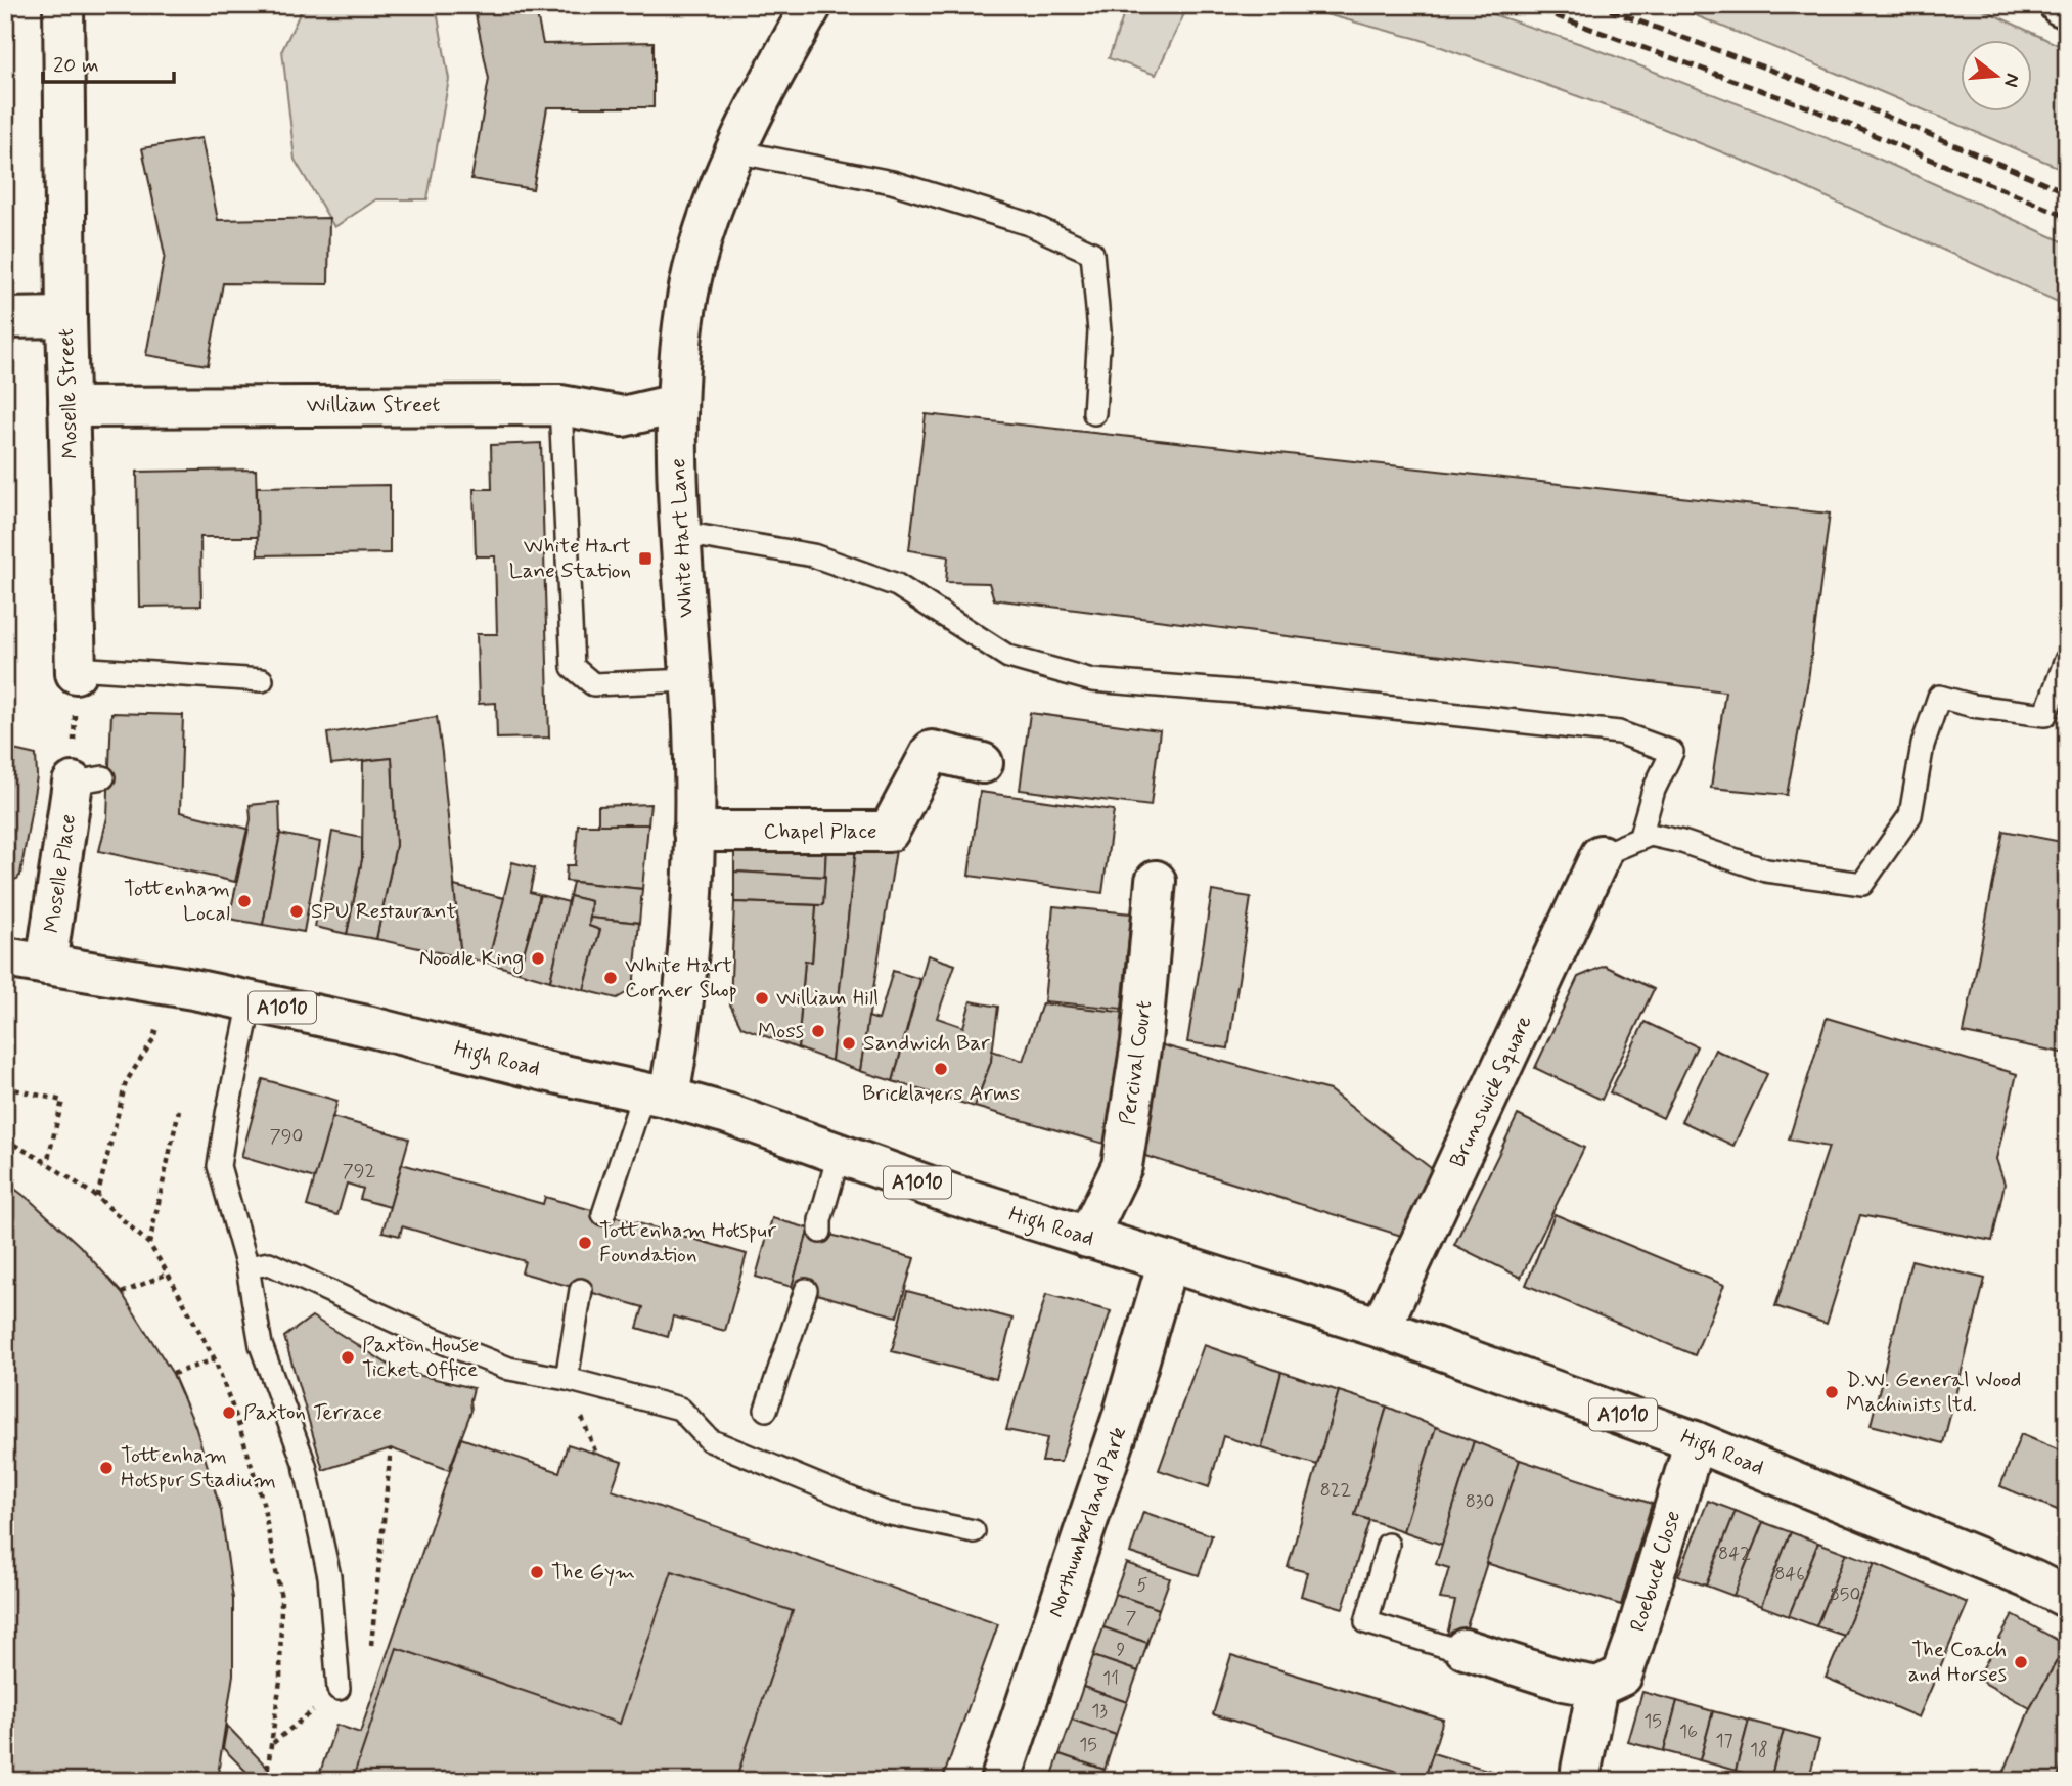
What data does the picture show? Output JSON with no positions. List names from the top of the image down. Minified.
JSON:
{"streets":{"street":["Moselle Street","William Street","White Hart Lane","Chapel Place","Moselle Place","A1010","High Road","Percival Court","Brunswick Square","Northumberland Park","Roebuck Close"]},"crossings":[["Moselle Street","William Street"],["William Street","White Hart Lane"],["White Hart Lane","Chapel Place"],["White Hart Lane","High Road"],["Moselle Place","High Road"],["High Road","Percival Court"],["High Road","Brunswick Square"],["High Road","Northumberland Park"],["High Road","Roebuck Close"]],"places":{"transit":["White Hart Lane Station"],"other":["Tottenham Local","SPU Restaurant","Noodle King","White Hart Corner Shop","William Hill","Moss","Sandwich Bar","Bricklayers Arms","Tottenham Hotspur Foundation","Paxton House Ticket Office","D.W. General Wood Machinists ltd.","Paxton Terrace","Tottenham Hotspur Stadium","The Gym","The Coach and Horses"]},"house_numbers":["790","792","822","830","842","846","5","850","7","9","11","13","15","16","17","15","18"],"scale_bar":"20 m","north":"right"}
